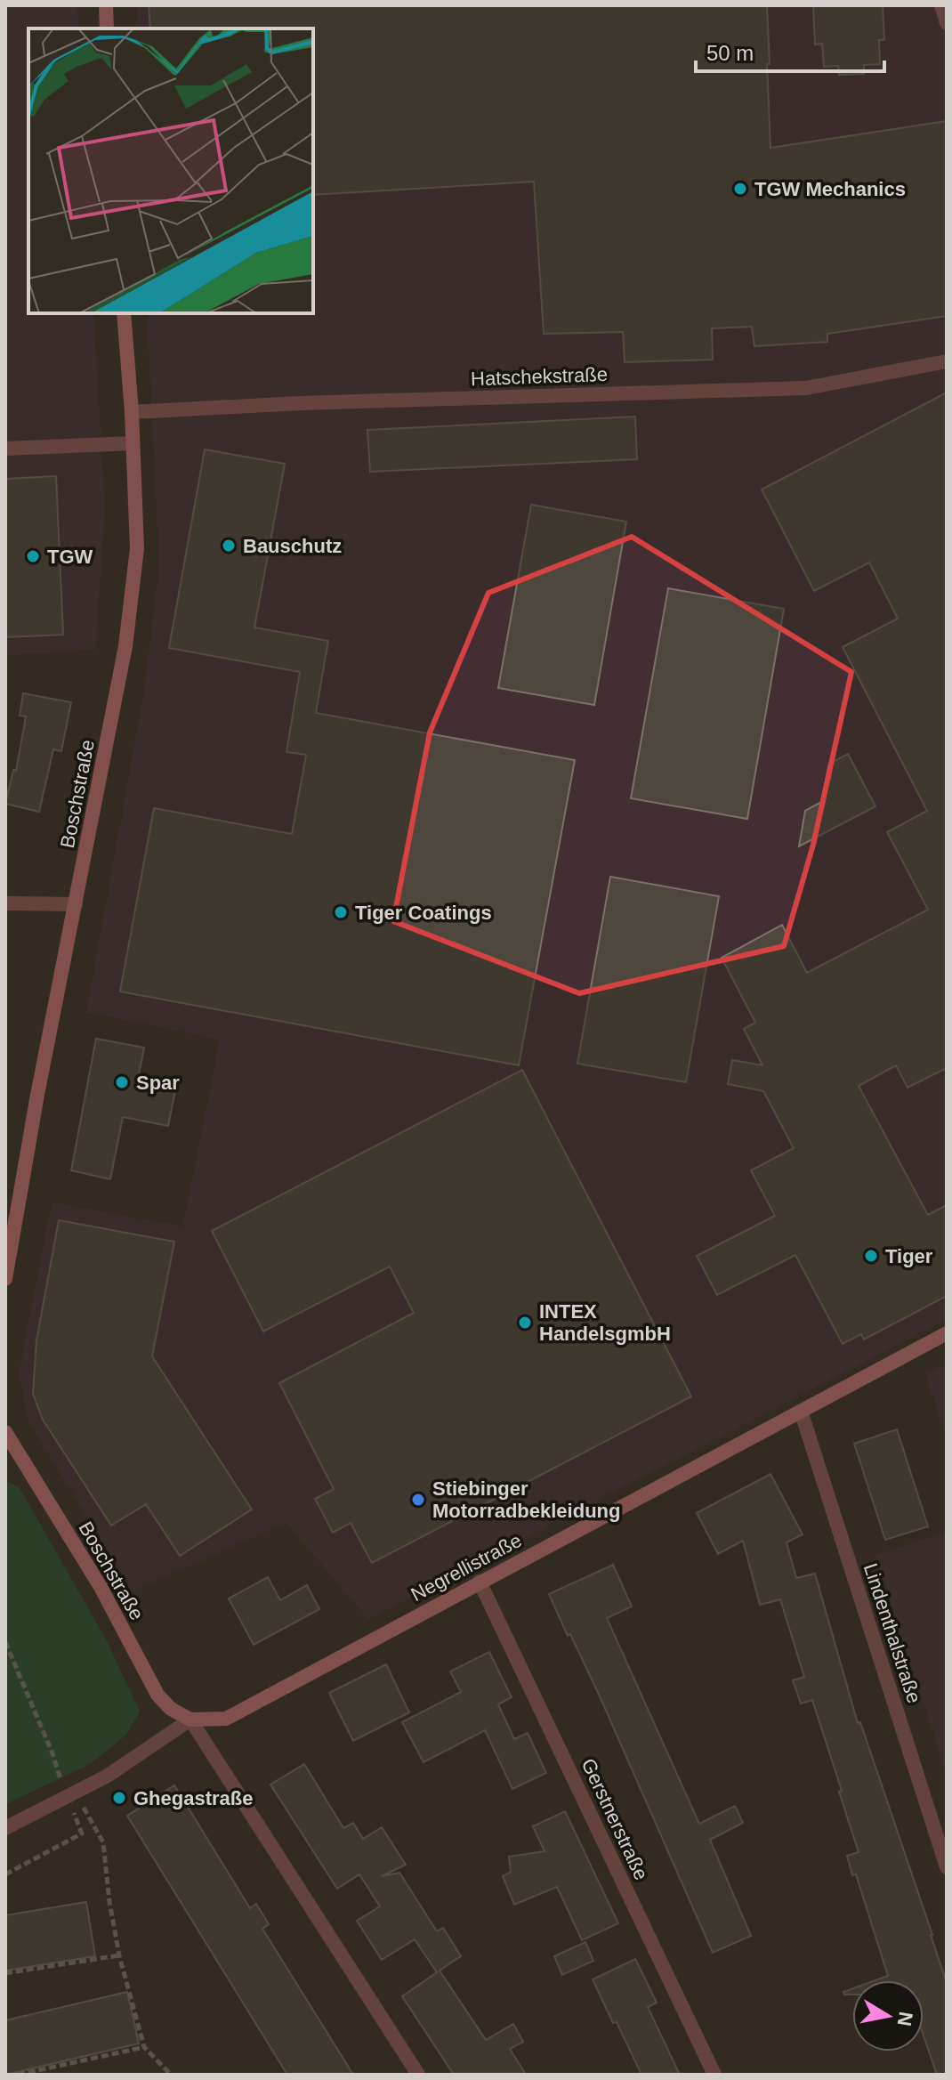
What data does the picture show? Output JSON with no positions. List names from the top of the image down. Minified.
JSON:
{"streets":{"main road":["Boschstraße","Negrellistraße"],"street":["Hatschekstraße","Lindenthalstraße","Gerstnerstraße"]},"crossings":[["Hatschekstraße","Boschstraße"],["Boschstraße","Negrellistraße"],["Negrellistraße","Lindenthalstraße"],["Negrellistraße","Gerstnerstraße"]],"places":["TGW Mechanics","Bauschutz","TGW","Tiger Coatings","Spar","Tiger","INTEX HandelsgmbH","Stiebinger Motorradbekleidung","Ghegastraße"],"scale_bar":"50 m","north":"right"}
